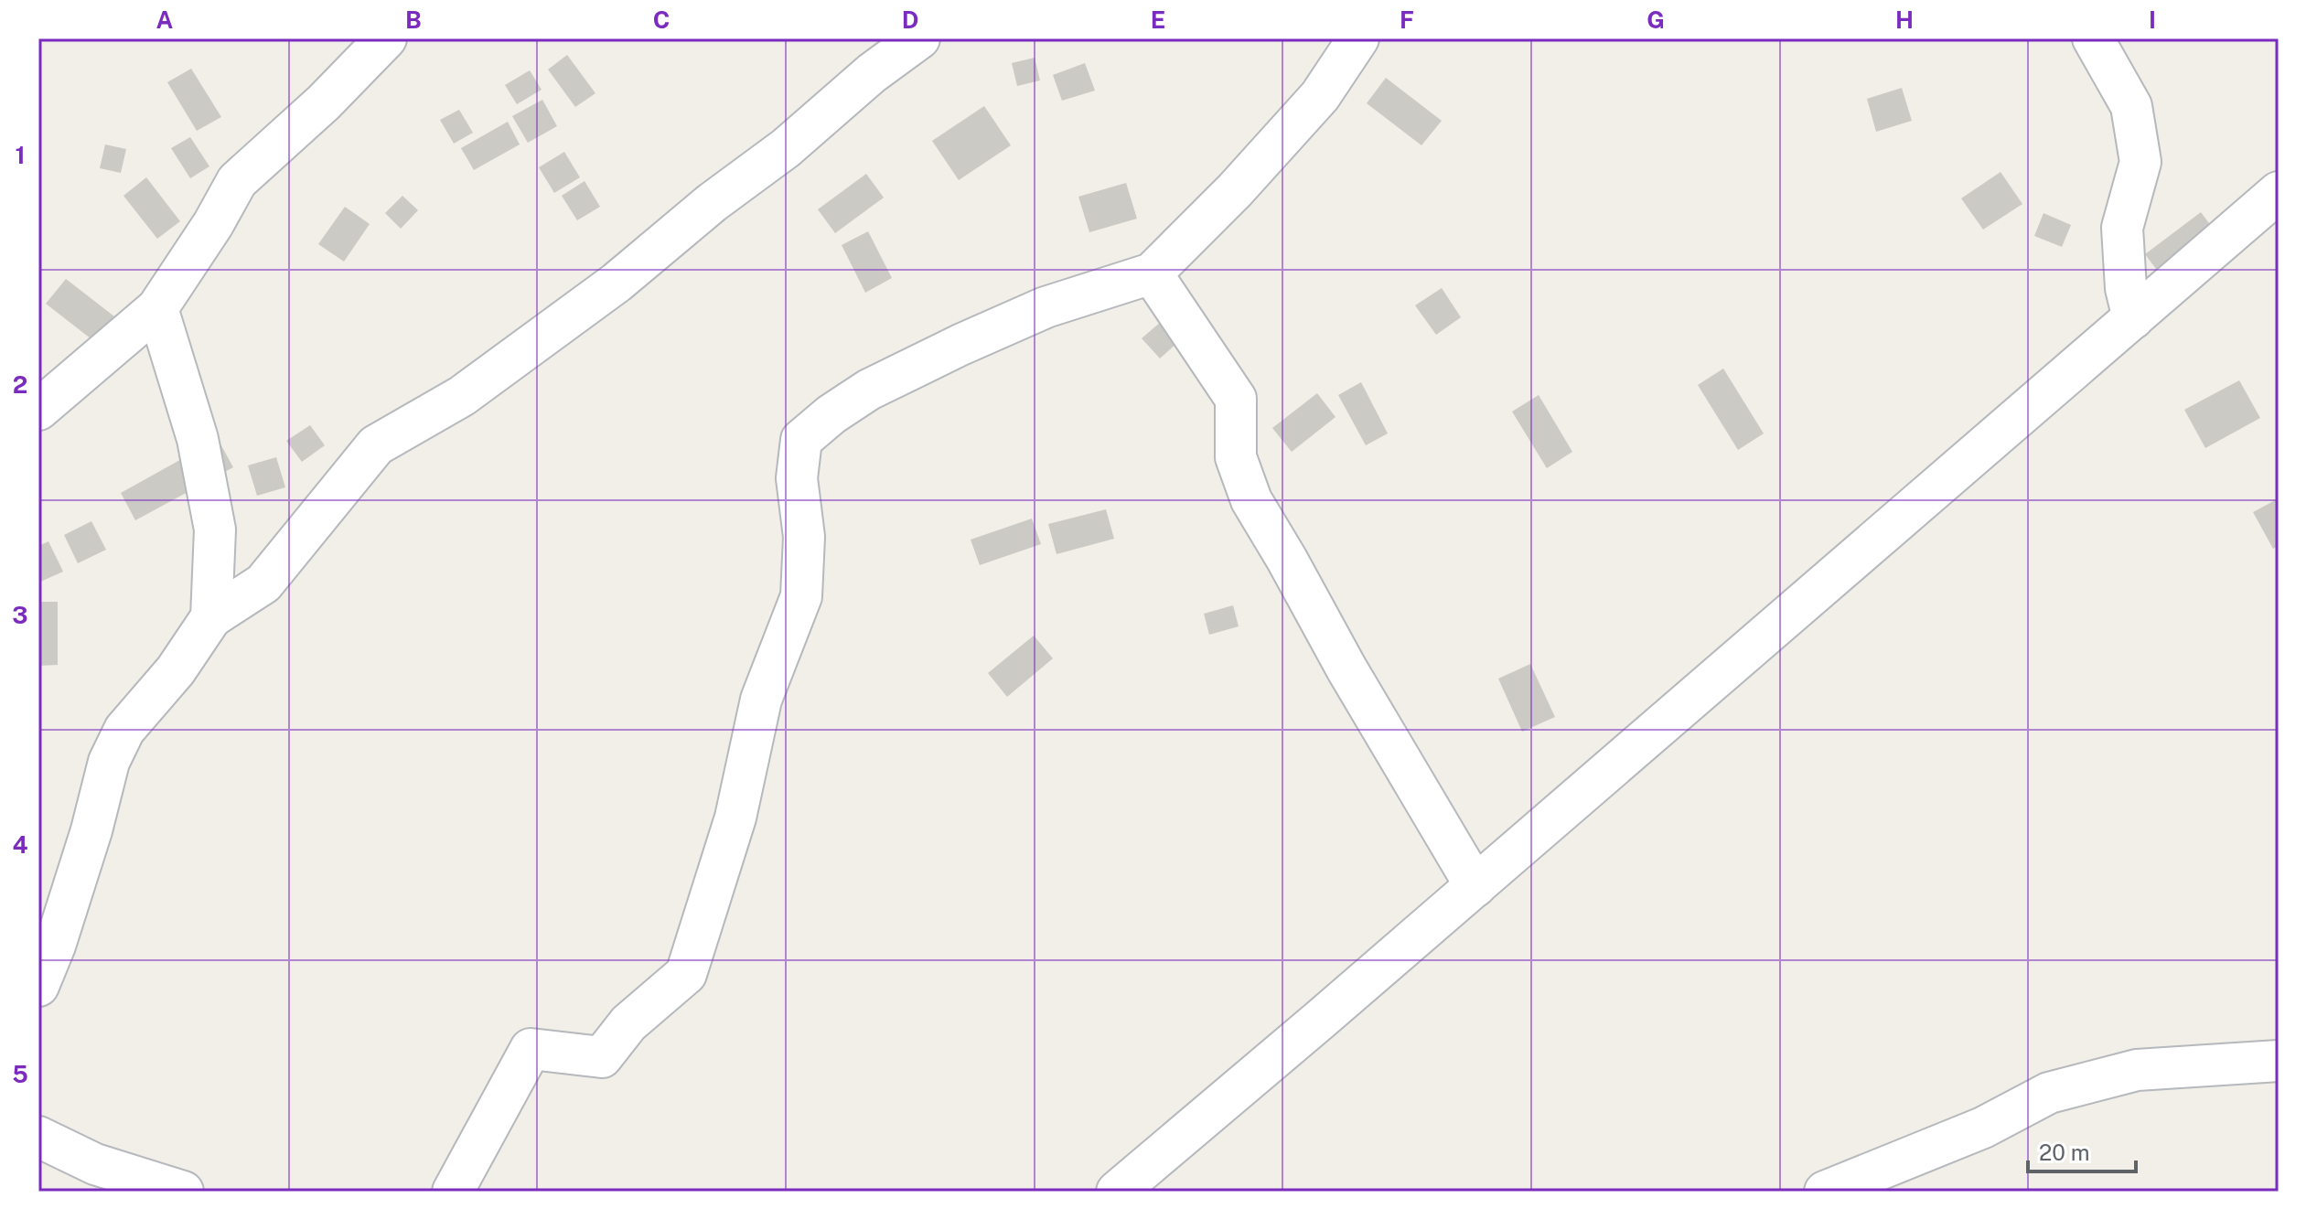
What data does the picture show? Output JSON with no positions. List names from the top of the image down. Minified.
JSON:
{"scale_bar":"20 m","grid":{"columns":["A","B","C","D","E","F","G","H","I"],"rows":["1","2","3","4","5"]}}
